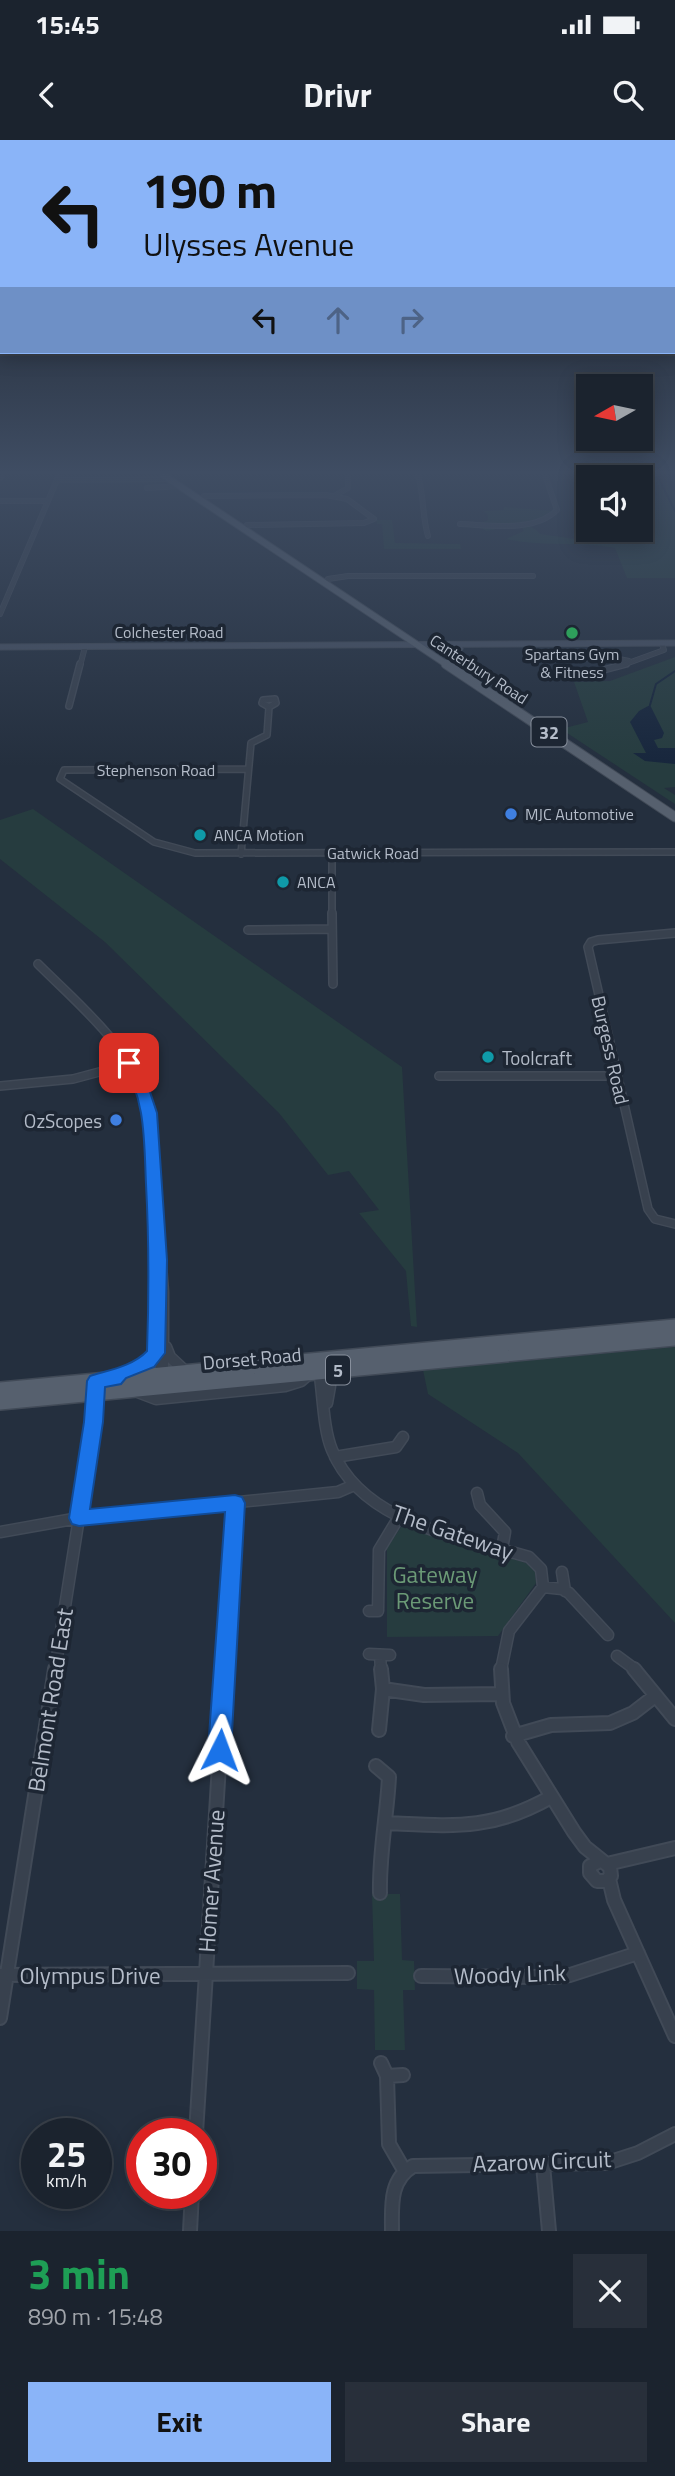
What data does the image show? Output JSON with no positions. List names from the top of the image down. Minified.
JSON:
{"streets":{"main road":["Colchester Road","Canterbury Road","32","Dorset Road","5"],"street":["Stephenson Road","Gatwick Road","Burgess Road","The Gateway","Belmont Road East","Homer Avenue","Woody Link","Olympus Drive","Azarow Circuit"]},"crossings":[["Colchester Road","Canterbury Road"],["Stephenson Road","Gatwick Road"],["Dorset Road","The Gateway"],["Dorset Road","Belmont Road East"],["Belmont Road East","Olympus Drive"],["Homer Avenue","Olympus Drive"]],"parks":["Gateway Reserve"],"places":["Spartans Gym & Fitness","MJC Automotive","ANCA Motion","ANCA","Toolcraft","OzScopes"],"north":"left","page":{"status":"15:45","header":"Drivr","turn":["190 m","Ulysses Avenue"],"speed":"25 km/h","limit":"30","heading":["3 min","890 m · 15:48"],"buttons":["Exit","Share"]}}
